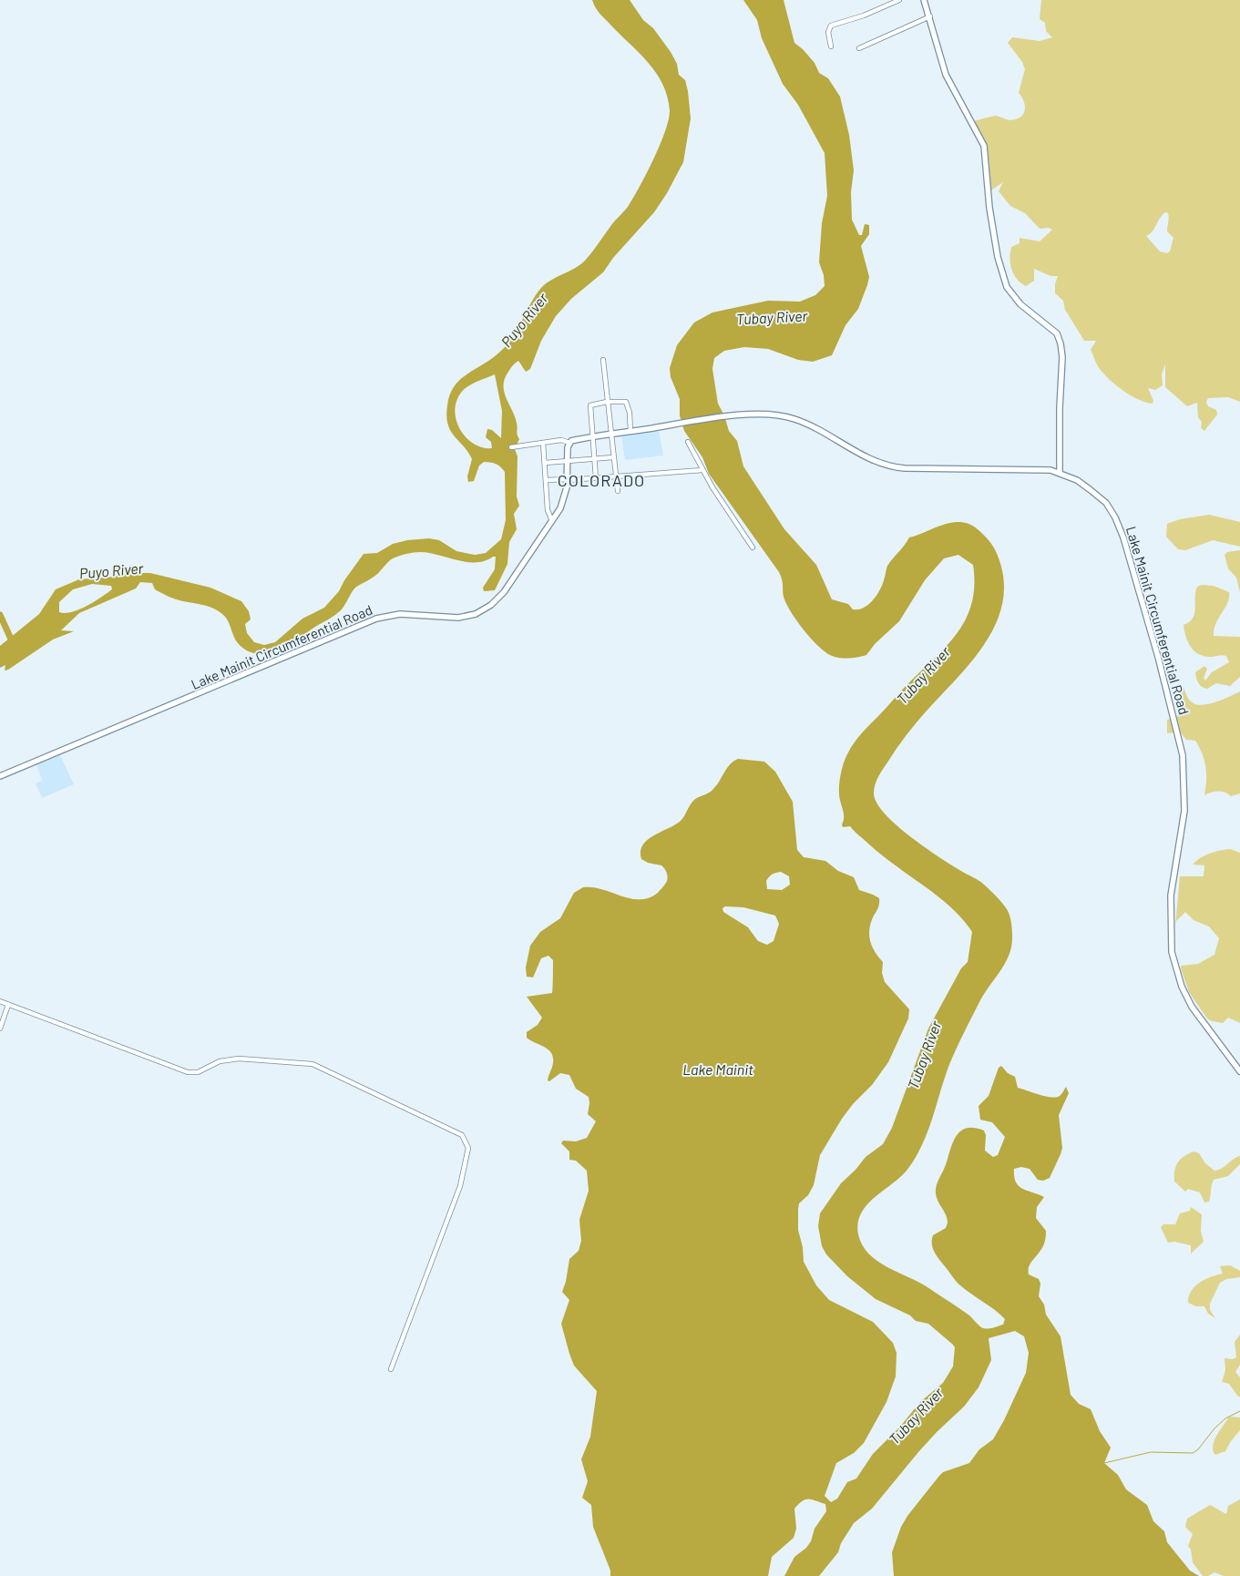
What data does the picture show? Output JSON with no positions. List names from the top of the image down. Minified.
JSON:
{"streets":{"main road":["Lake Mainit Circumferential Road"]},"districts":["COLORADO"],"water":["Tubay River","Puyo River","Lake Mainit"]}
